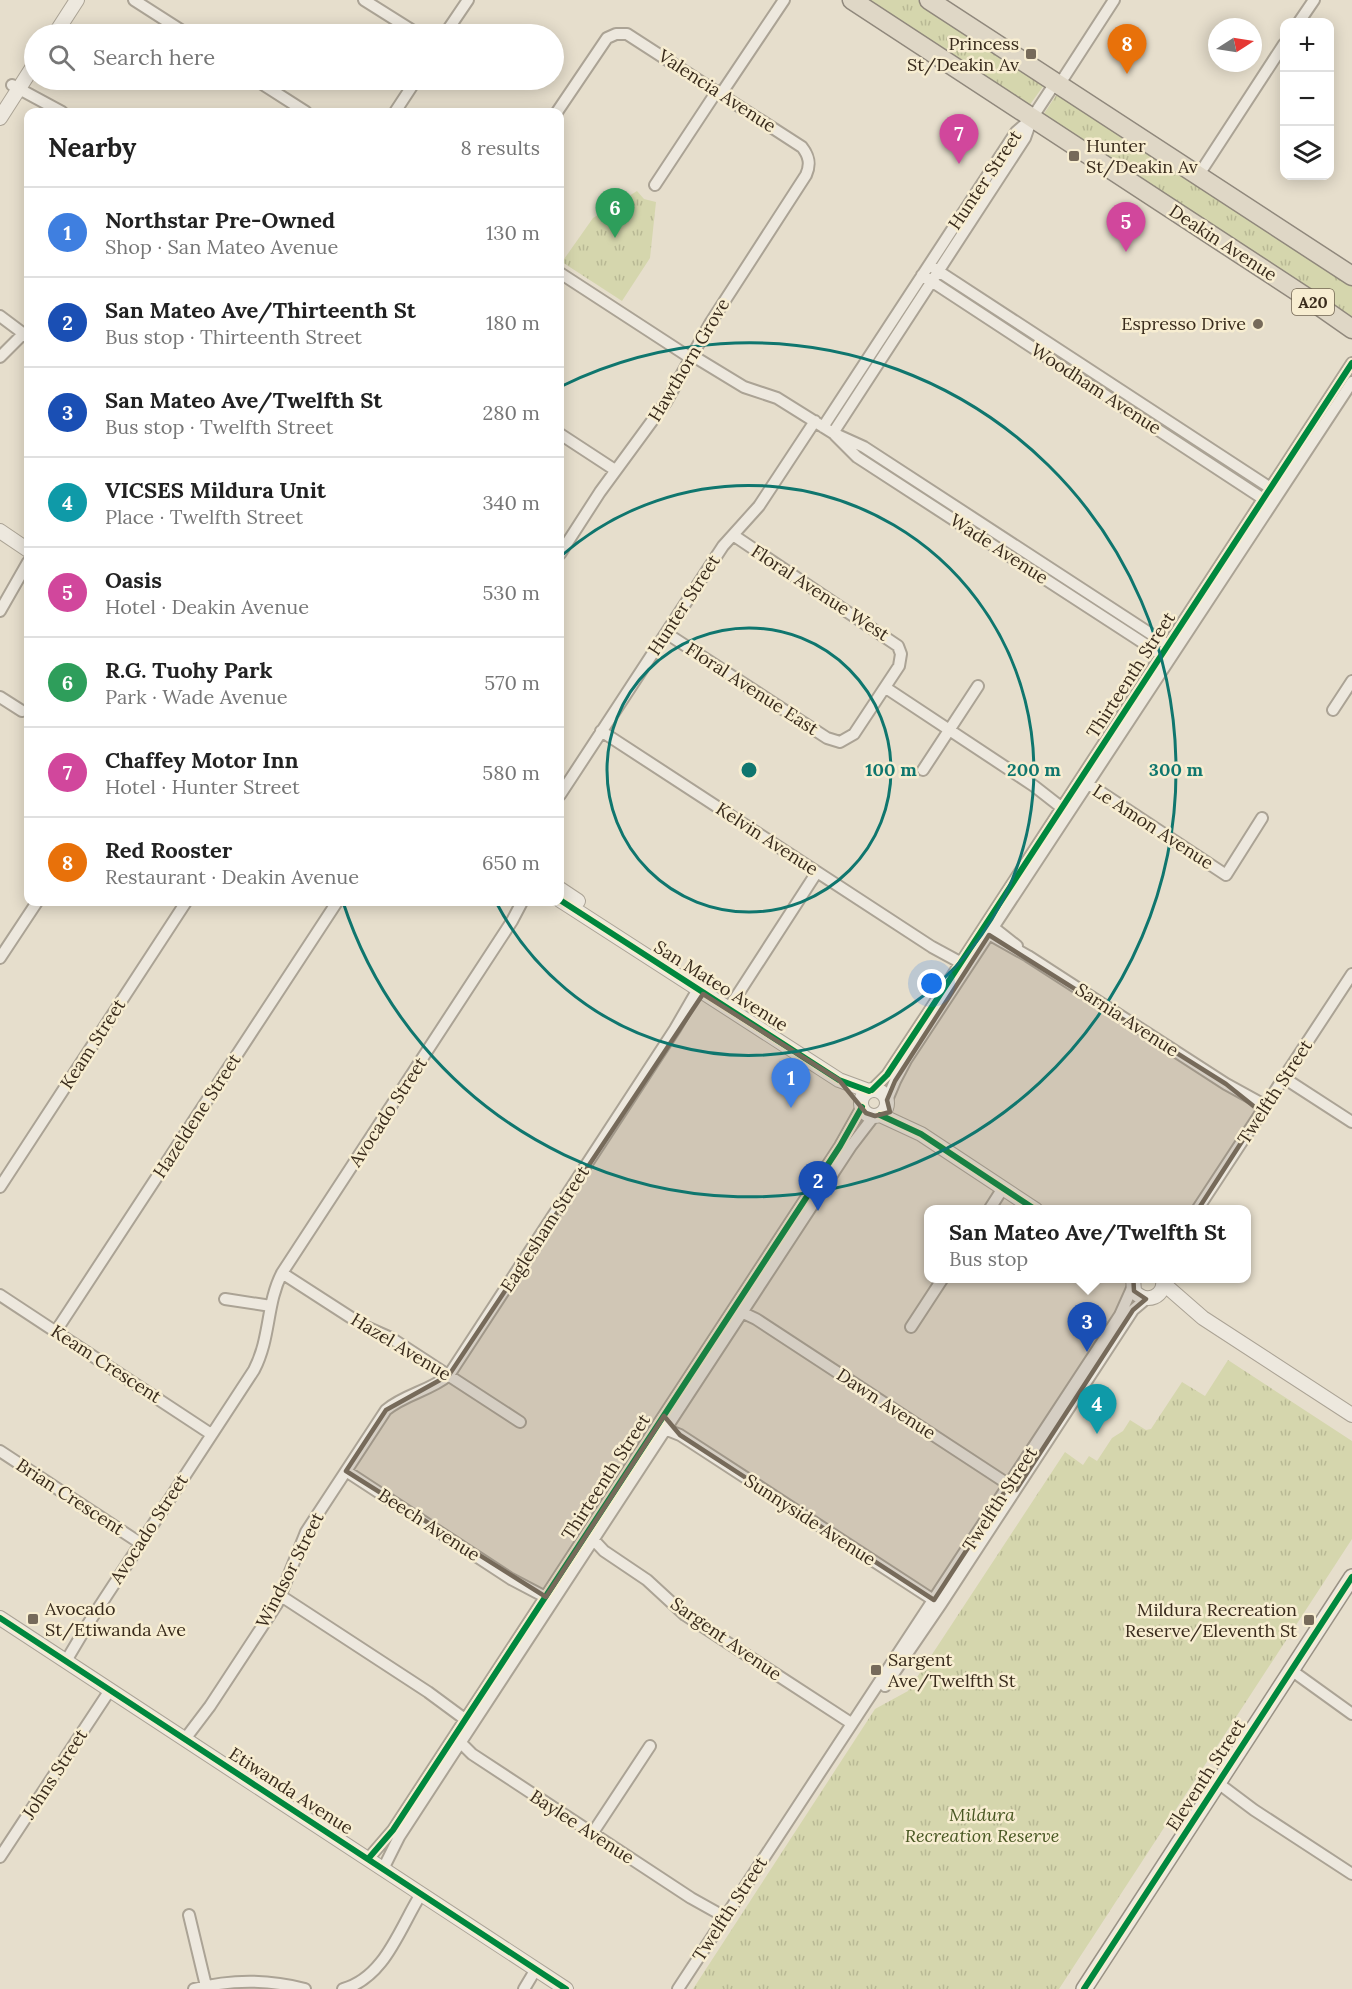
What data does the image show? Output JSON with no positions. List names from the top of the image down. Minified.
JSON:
{"streets":{"highway":["Deakin Avenue","A20"],"main road":["Eleventh Street"],"street":["Valencia Avenue","Hunter Street","Hawthorn Grove","Woodham Avenue","Wade Avenue","Floral Avenue West","Thirteenth Street","Floral Avenue East","Le Amon Avenue","Kelvin Avenue","San Mateo Avenue","Sarnia Avenue","Keam Street","Twelfth Street","Avocado Street","Hazeldene Street","Eaglesham Street","Hazel Avenue","Keam Crescent","Dawn Avenue","Brian Crescent","Sunnyside Avenue","Beech Avenue","Windsor Street","Sargent Avenue","Johns Street","Etiwanda Avenue","Baylee Avenue"]},"crossings":[["Valencia Avenue","Hawthorn Grove"],["Hunter Street","Deakin Avenue"],["Hunter Street","A20"],["Hunter Street","Woodham Avenue"],["Hunter Street","Wade Avenue"],["Hunter Street","Floral Avenue West"],["Hunter Street","Floral Avenue East"],["Hunter Street","Kelvin Avenue"],["Hawthorn Grove","Wade Avenue"],["Woodham Avenue","Thirteenth Street"],["Wade Avenue","Thirteenth Street"],["Floral Avenue West","Floral Avenue East"],["Thirteenth Street","Le Amon Avenue"],["Thirteenth Street","Kelvin Avenue"],["Thirteenth Street","San Mateo Avenue"],["Thirteenth Street","Sarnia Avenue"],["Thirteenth Street","Dawn Avenue"],["Thirteenth Street","Sunnyside Avenue"],["Thirteenth Street","Beech Avenue"],["Thirteenth Street","Sargent Avenue"],["Thirteenth Street","Etiwanda Avenue"],["Thirteenth Street","Baylee Avenue"],["San Mateo Avenue","Eaglesham Street"],["Sarnia Avenue","Twelfth Street"],["Twelfth Street","Dawn Avenue"],["Twelfth Street","Sunnyside Avenue"],["Twelfth Street","Sargent Avenue"],["Twelfth Street","Baylee Avenue"],["Avocado Street","Hazel Avenue"],["Avocado Street","Keam Crescent"],["Avocado Street","Brian Crescent"],["Avocado Street","Etiwanda Avenue"],["Hazeldene Street","Keam Crescent"],["Eaglesham Street","Hazel Avenue"],["Eaglesham Street","Windsor Street"],["Beech Avenue","Windsor Street"],["Windsor Street","Etiwanda Avenue"],["Johns Street","Etiwanda Avenue"]],"parks":["Mildura Recreation Reserve"],"places":{"transit":["Princess St/Deakin Av","Hunter St/Deakin Av","Avocado St/Etiwanda Ave","Mildura Recreation Reserve/Eleventh St","Sargent Ave/Twelfth St"],"other":["Espresso Drive"]},"north":"right","page":{"map_buttons":["+","−"],"pins":["8","7","6","5","1","2","3","4"],"search":"Search here","heading":["Nearby","8 results"],"list":[{"mark":"1","name":"Northstar Pre-Owned","note":"Shop · San Mateo Avenue","value":"130 m"},{"mark":"2","name":"San Mateo Ave/Thirteenth St","note":"Bus stop · Thirteenth Street","value":"180 m"},{"mark":"3","name":"San Mateo Ave/Twelfth St","note":"Bus stop · Twelfth Street","value":"280 m"},{"mark":"4","name":"VICSES Mildura Unit","note":"Place · Twelfth Street","value":"340 m"},{"mark":"5","name":"Oasis","note":"Hotel · Deakin Avenue","value":"530 m"},{"mark":"6","name":"R.G. Tuohy Park","note":"Park · Wade Avenue","value":"570 m"},{"mark":"7","name":"Chaffey Motor Inn","note":"Hotel · Hunter Street","value":"580 m"},{"mark":"8","name":"Red Rooster","note":"Restaurant · Deakin Avenue","value":"650 m"}],"popup":["San Mateo Ave/Twelfth St","Bus stop"]},"rings":["100 m","200 m","300 m"]}
